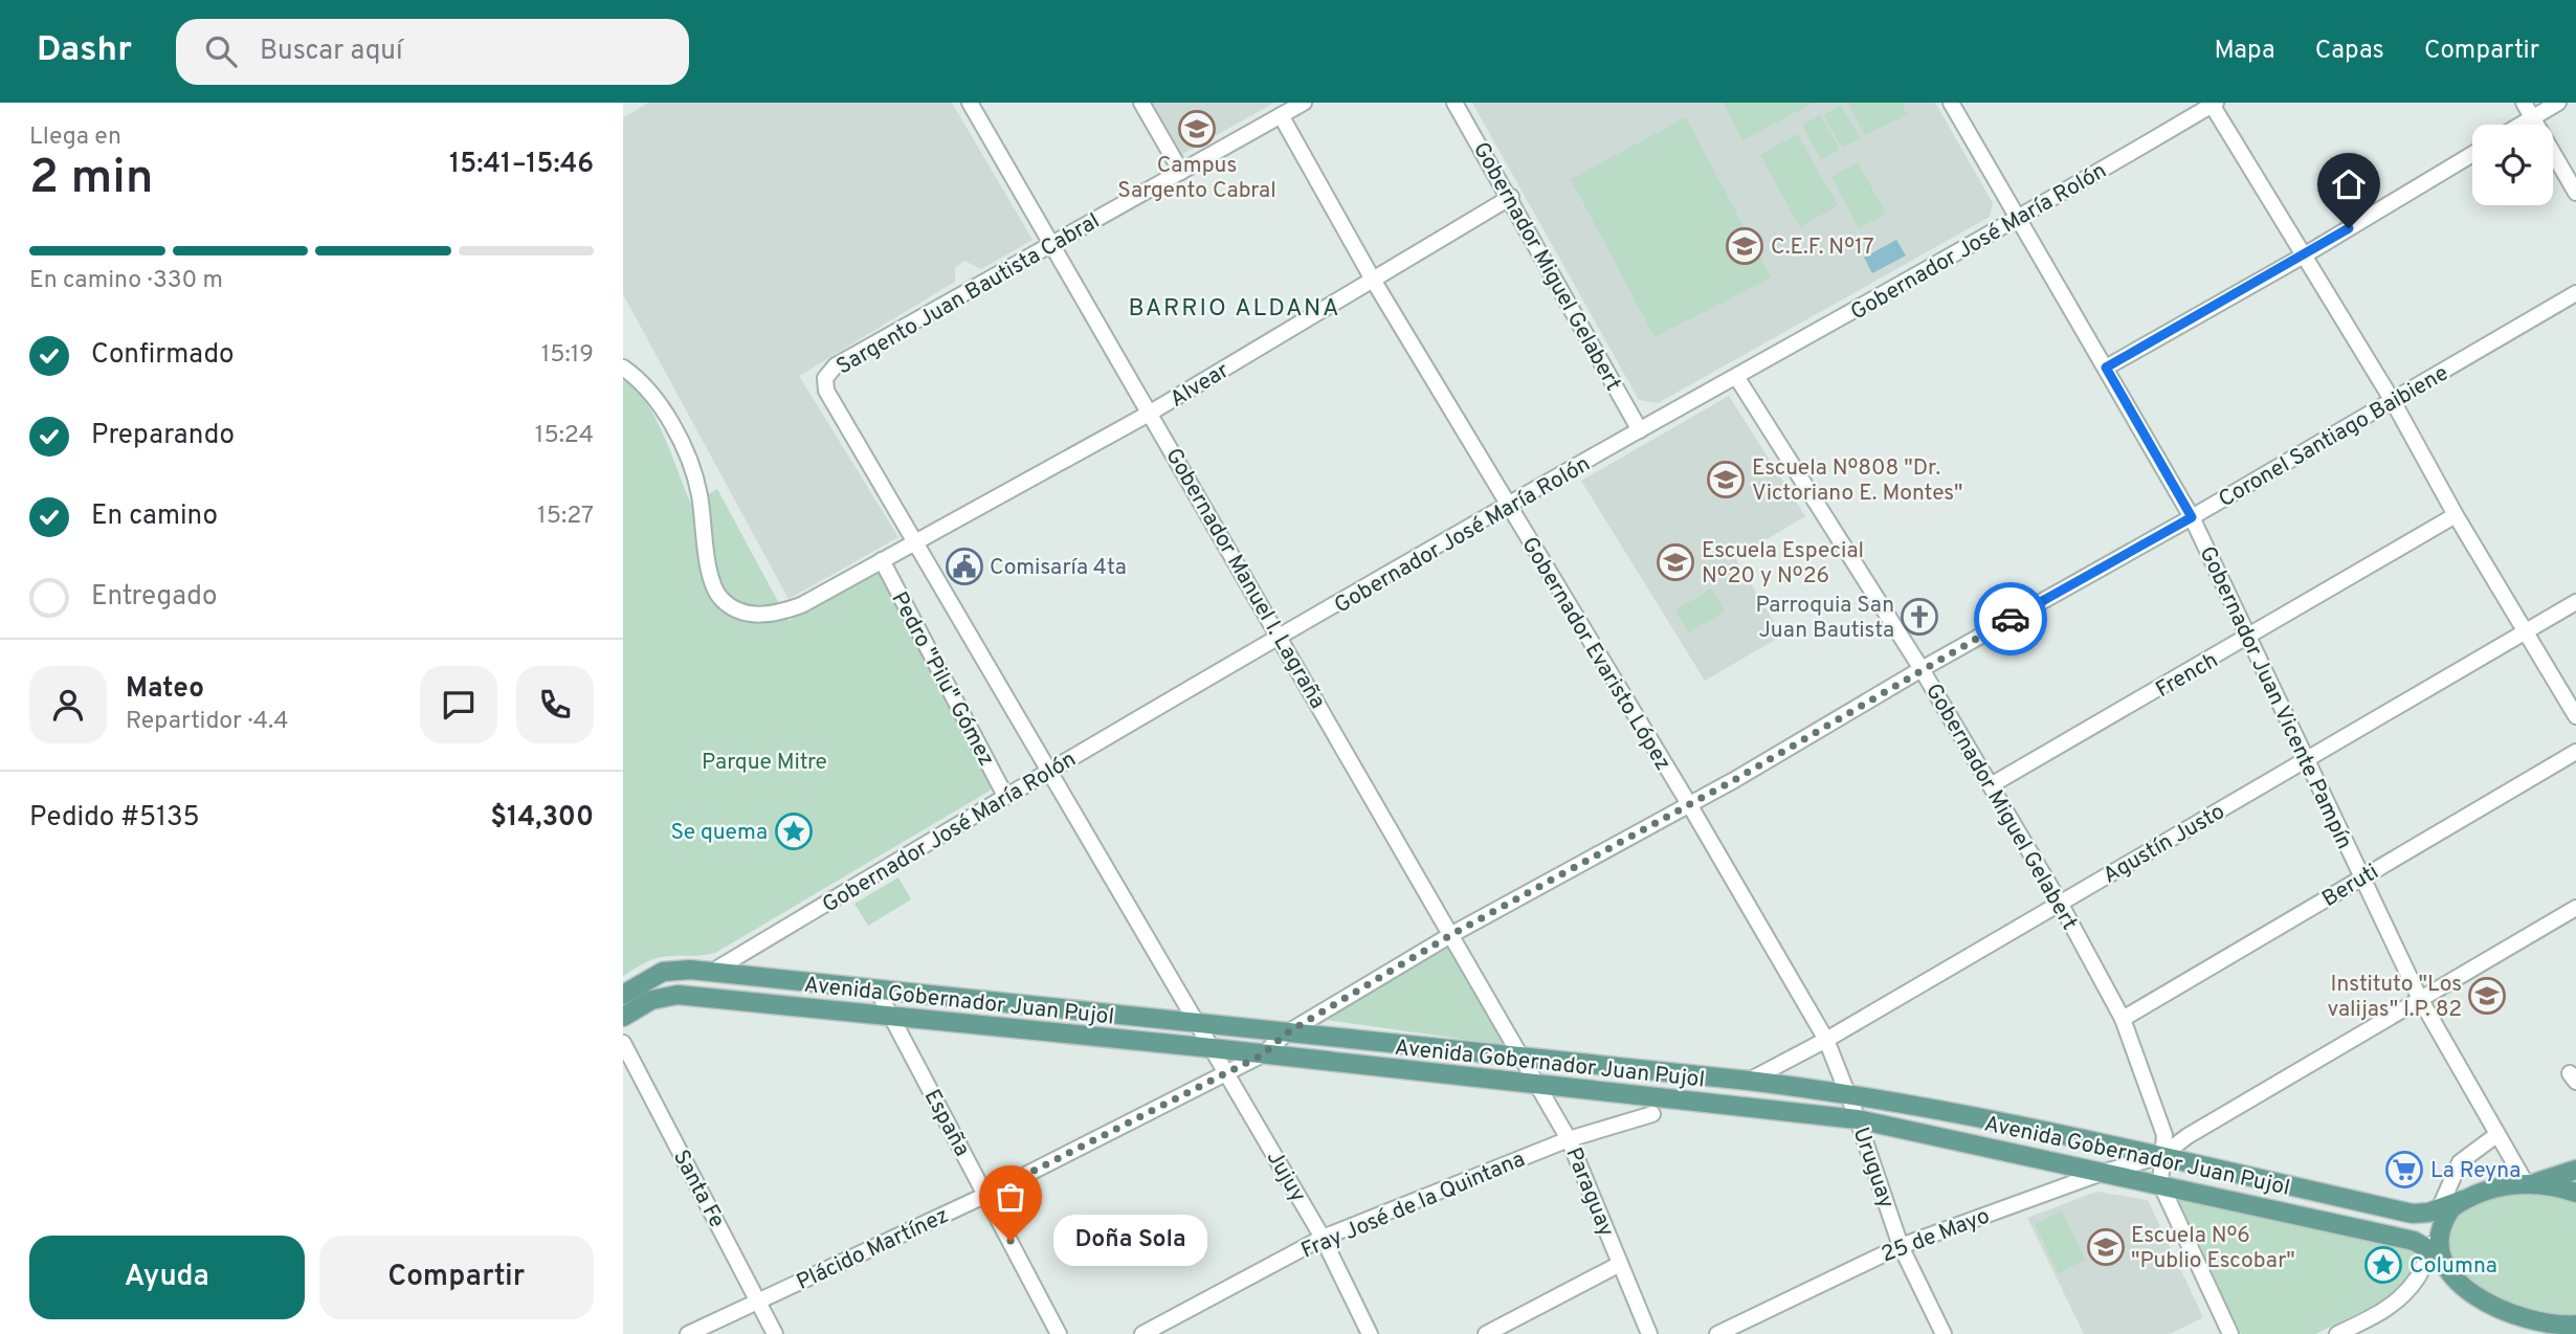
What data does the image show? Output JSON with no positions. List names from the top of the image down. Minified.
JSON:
{"streets":{"main road":["Avenida Gobernador Juan Pujol"],"street":["Gobernador José María Rolón","Gobernador Miguel Gelabert","Sargento Juan Bautista Cabral","Alvear","Coronel Santiago Baibiene","Gobernador Manuel I. Lagraña","Gobernador Evaristo López","French","Pedro \"Pilu\" Gómez","Gobernador Juan Vicente Pampín","Agustín Justo","Beruti","España","Uruguay","Jujuy","Santa Fe","Paraguay","Fray José de la Quintana","25 de Mayo","Plácido Martínez"]},"crossings":[["Gobernador José María Rolón","Gobernador Miguel Gelabert"],["Gobernador José María Rolón","Gobernador Manuel I. Lagraña"],["Gobernador José María Rolón","Gobernador Evaristo López"],["Gobernador José María Rolón","Pedro \"Pilu\" Gómez"],["Gobernador José María Rolón","Gobernador Juan Vicente Pampín"],["Gobernador José María Rolón","Avenida Gobernador Juan Pujol"],["Gobernador José María Rolón","Jujuy"],["Gobernador Miguel Gelabert","Alvear"],["Gobernador Miguel Gelabert","Coronel Santiago Baibiene"],["Gobernador Miguel Gelabert","French"],["Gobernador Miguel Gelabert","Agustín Justo"],["Gobernador Miguel Gelabert","Beruti"],["Gobernador Miguel Gelabert","Avenida Gobernador Juan Pujol"],["Gobernador Miguel Gelabert","25 de Mayo"],["Sargento Juan Bautista Cabral","Gobernador Manuel I. Lagraña"],["Sargento Juan Bautista Cabral","Gobernador Evaristo López"],["Sargento Juan Bautista Cabral","Jujuy"],["Alvear","Gobernador Manuel I. Lagraña"],["Alvear","Gobernador Evaristo López"],["Alvear","Pedro \"Pilu\" Gómez"],["Alvear","Jujuy"],["Coronel Santiago Baibiene","Gobernador Manuel I. Lagraña"],["Coronel Santiago Baibiene","Gobernador Evaristo López"],["Coronel Santiago Baibiene","Gobernador Juan Vicente Pampín"],["Coronel Santiago Baibiene","Avenida Gobernador Juan Pujol"],["Coronel Santiago Baibiene","Plácido Martínez"],["Gobernador Manuel I. Lagraña","Avenida Gobernador Juan Pujol"],["Gobernador Manuel I. Lagraña","Paraguay"],["Gobernador Evaristo López","Agustín Justo"],["Gobernador Evaristo López","Uruguay"],["French","Gobernador Juan Vicente Pampín"],["Gobernador Juan Vicente Pampín","Agustín Justo"],["Gobernador Juan Vicente Pampín","Beruti"],["Gobernador Juan Vicente Pampín","Avenida Gobernador Juan Pujol"],["Agustín Justo","Avenida Gobernador Juan Pujol"],["Agustín Justo","Uruguay"],["Avenida Gobernador Juan Pujol","España"],["Avenida Gobernador Juan Pujol","Uruguay"],["Avenida Gobernador Juan Pujol","Jujuy"],["Avenida Gobernador Juan Pujol","Paraguay"],["Avenida Gobernador Juan Pujol","25 de Mayo"],["Avenida Gobernador Juan Pujol","Plácido Martínez"],["España","Plácido Martínez"],["Uruguay","25 de Mayo"],["Jujuy","Fray José de la Quintana"],["Jujuy","Plácido Martínez"],["Santa Fe","Plácido Martínez"],["Paraguay","Fray José de la Quintana"]],"districts":["BARRIO ALDANA"],"parks":["Parque Mitre"],"places":{"school or university":["Campus Sargento Cabral","C.E.F. Nº17","Escuela Nº808 \"Dr. Victoriano E. Montes\"","Escuela Especial Nº20 y Nº26","Instituto \"Los valijas\" I.P. 82","Escuela Nº6 \"Publio Escobar\""],"public building":["Comisaría 4ta"],"church":["Parroquia San Juan Bautista"],"place":["Se quema","Columna"],"supermarket":["La Reyna"],"other":["Doña Sola"]},"page":{"header":"Dashr","search":"Buscar aquí","nav":["Mapa","Capas","Compartir"],"heading":["2 min","Llega en","15:41–15:46"],"panel":["Mateo","Repartidor · 4.4","Pedido #5135","$14,300"],"bar":"En camino · 330 m","list":[["Confirmado","15:19"],["Preparando","15:24"],["En camino","15:27"],"Entregado"],"bubble":"Doña Sola","buttons":["Ayuda","Compartir"]}}
